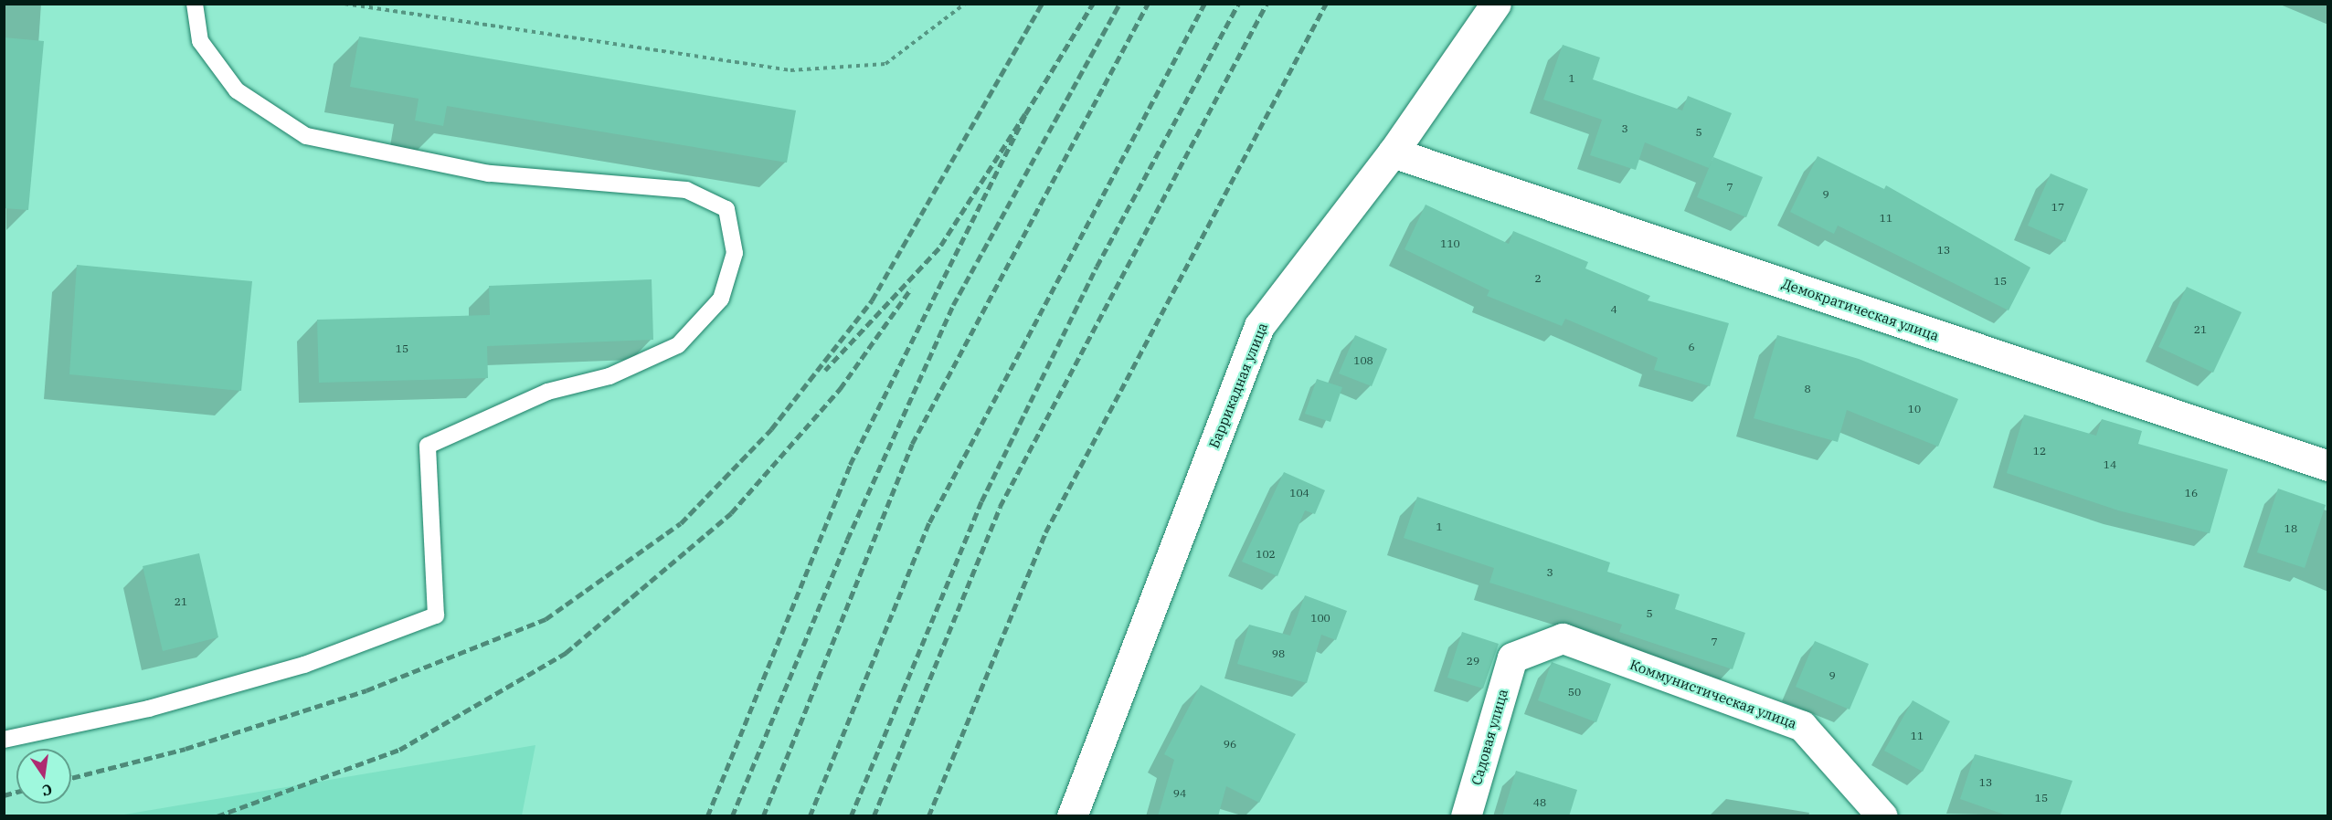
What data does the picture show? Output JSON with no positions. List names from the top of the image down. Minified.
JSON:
{"streets":{"street":["Демократическая улица","Баррикадная улица","Коммунистическая улица","Садовая улица"]},"crossings":[["Демократическая улица","Баррикадная улица"],["Коммунистическая улица","Садовая улица"]],"house_numbers":["1","3","5","7","9","17","11","110","13","2","15","4","21","6","15","108","8","10","12","14","104","16","1","18","102","3","21","5","100","7","98","29","9","50","11","96","13","94","15","48"],"north":"bottom"}
